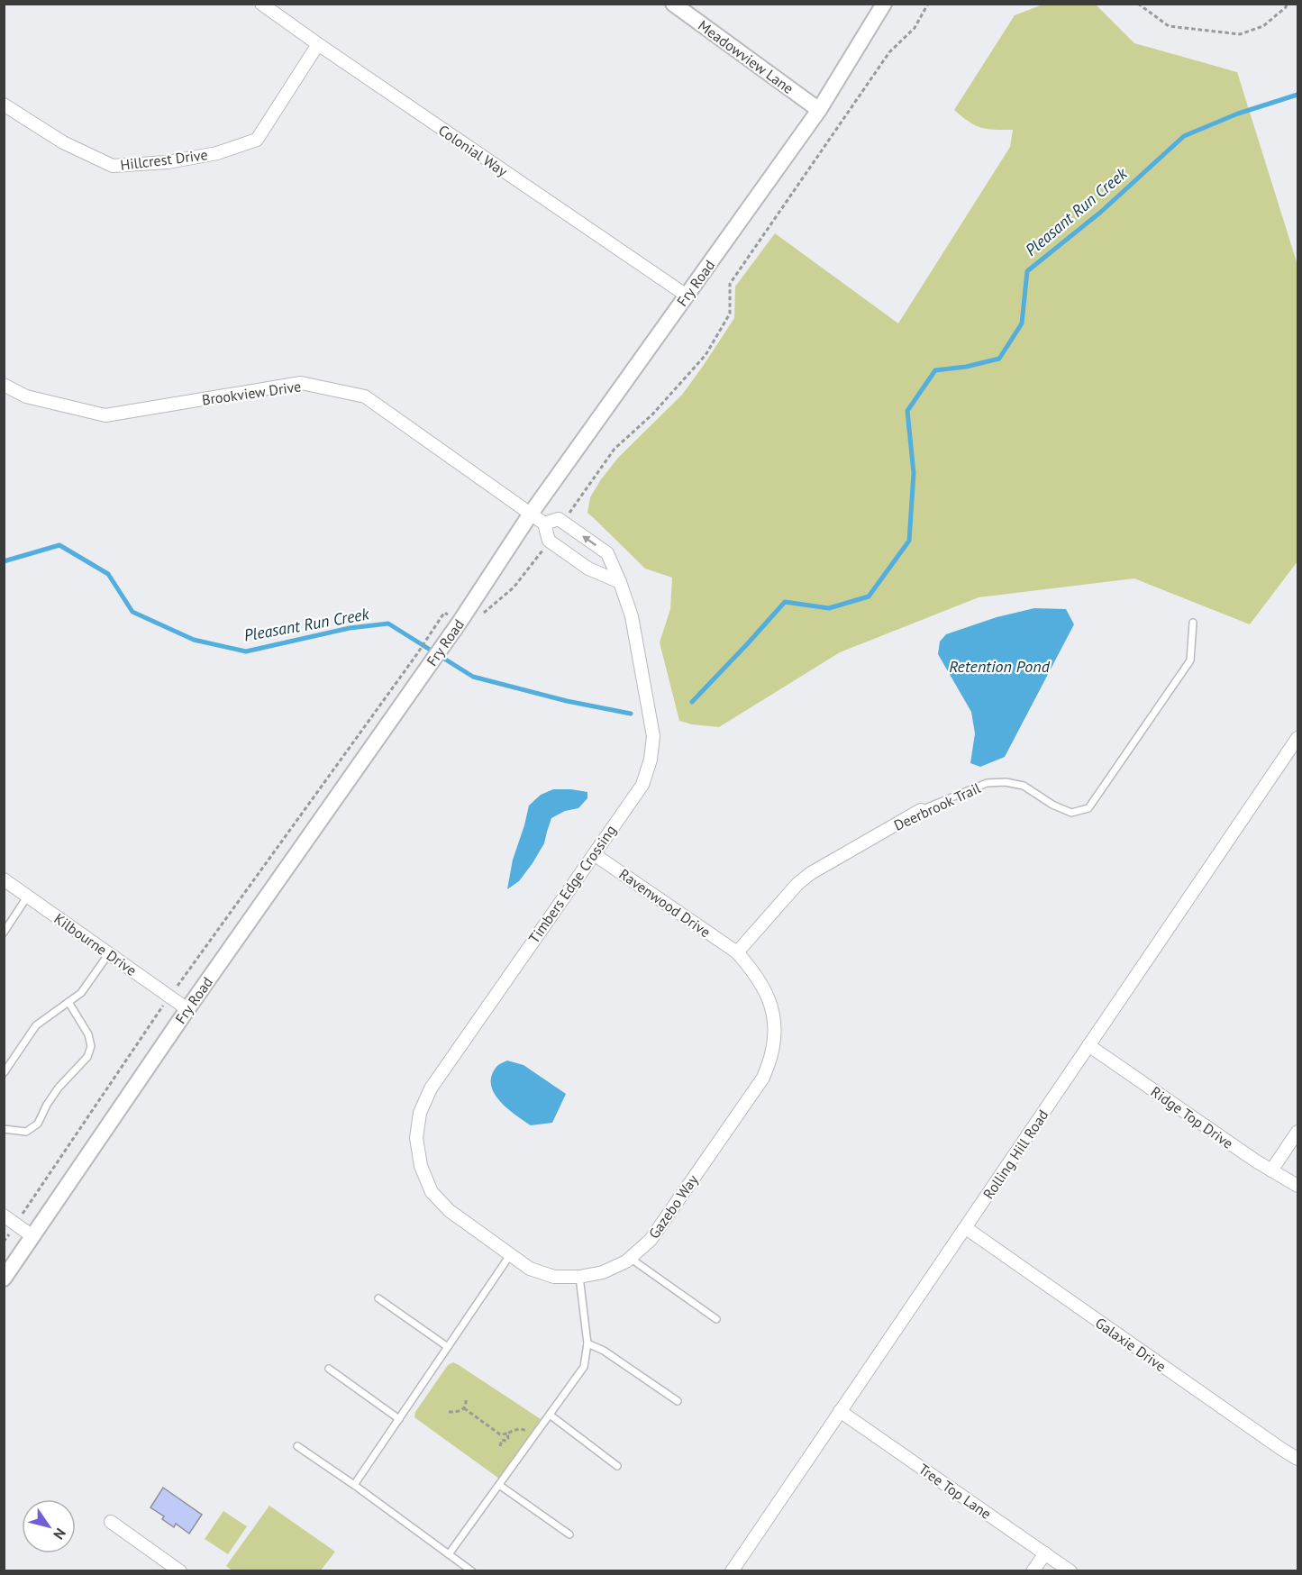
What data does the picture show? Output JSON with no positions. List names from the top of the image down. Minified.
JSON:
{"streets":{"street":["Meadowview Lane","Colonial Way","Hillcrest Drive","Fry Road","Brookview Drive","Deerbrook Trail","Timbers Edge Crossing","Ravenwood Drive","Kilbourne Drive","Ridge Top Drive","Rolling Hill Road","Gazebo Way","Galaxie Drive","Tree Top Lane"]},"crossings":[["Meadowview Lane","Fry Road"],["Colonial Way","Hillcrest Drive"],["Colonial Way","Fry Road"],["Fry Road","Brookview Drive"],["Fry Road","Kilbourne Drive"],["Deerbrook Trail","Ravenwood Drive"],["Deerbrook Trail","Gazebo Way"],["Timbers Edge Crossing","Ravenwood Drive"],["Timbers Edge Crossing","Gazebo Way"],["Ravenwood Drive","Gazebo Way"],["Ridge Top Drive","Rolling Hill Road"],["Rolling Hill Road","Galaxie Drive"],["Rolling Hill Road","Tree Top Lane"]],"water":["Pleasant Run Creek","Retention Pond"],"north":"bottom right"}
